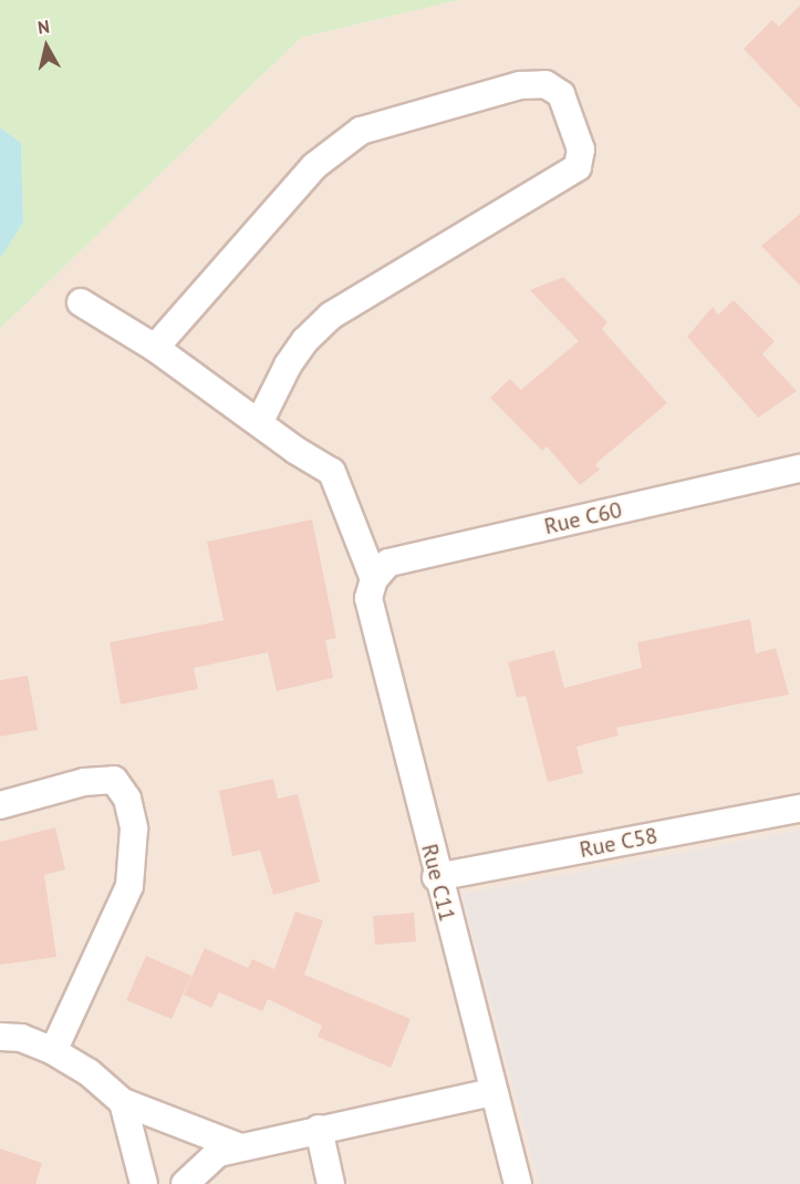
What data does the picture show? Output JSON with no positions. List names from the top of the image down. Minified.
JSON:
{"streets":{"street":["Rue C60","Rue C58","Rue C11"]},"crossings":[["Rue C60","Rue C11"],["Rue C58","Rue C11"]],"north":"top"}
